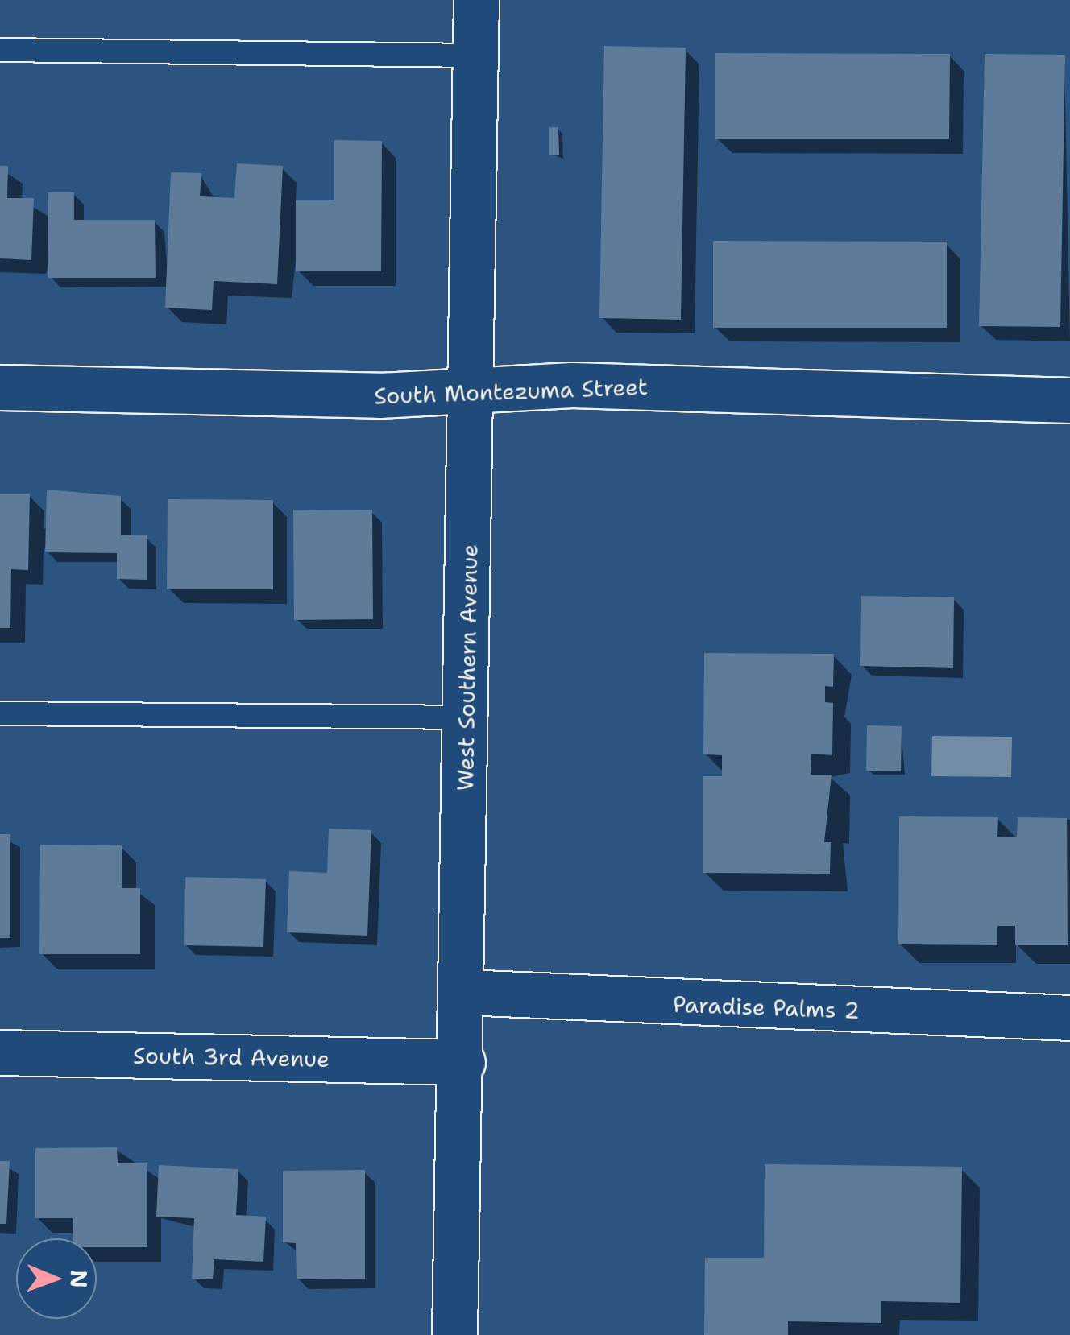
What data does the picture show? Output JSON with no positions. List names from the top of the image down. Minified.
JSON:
{"streets":{"street":["South Montezuma Street","West Southern Avenue","Paradise Palms 2","South 3rd Avenue"]},"crossings":[["South Montezuma Street","West Southern Avenue"],["West Southern Avenue","Paradise Palms 2"],["West Southern Avenue","South 3rd Avenue"]],"north":"right"}
